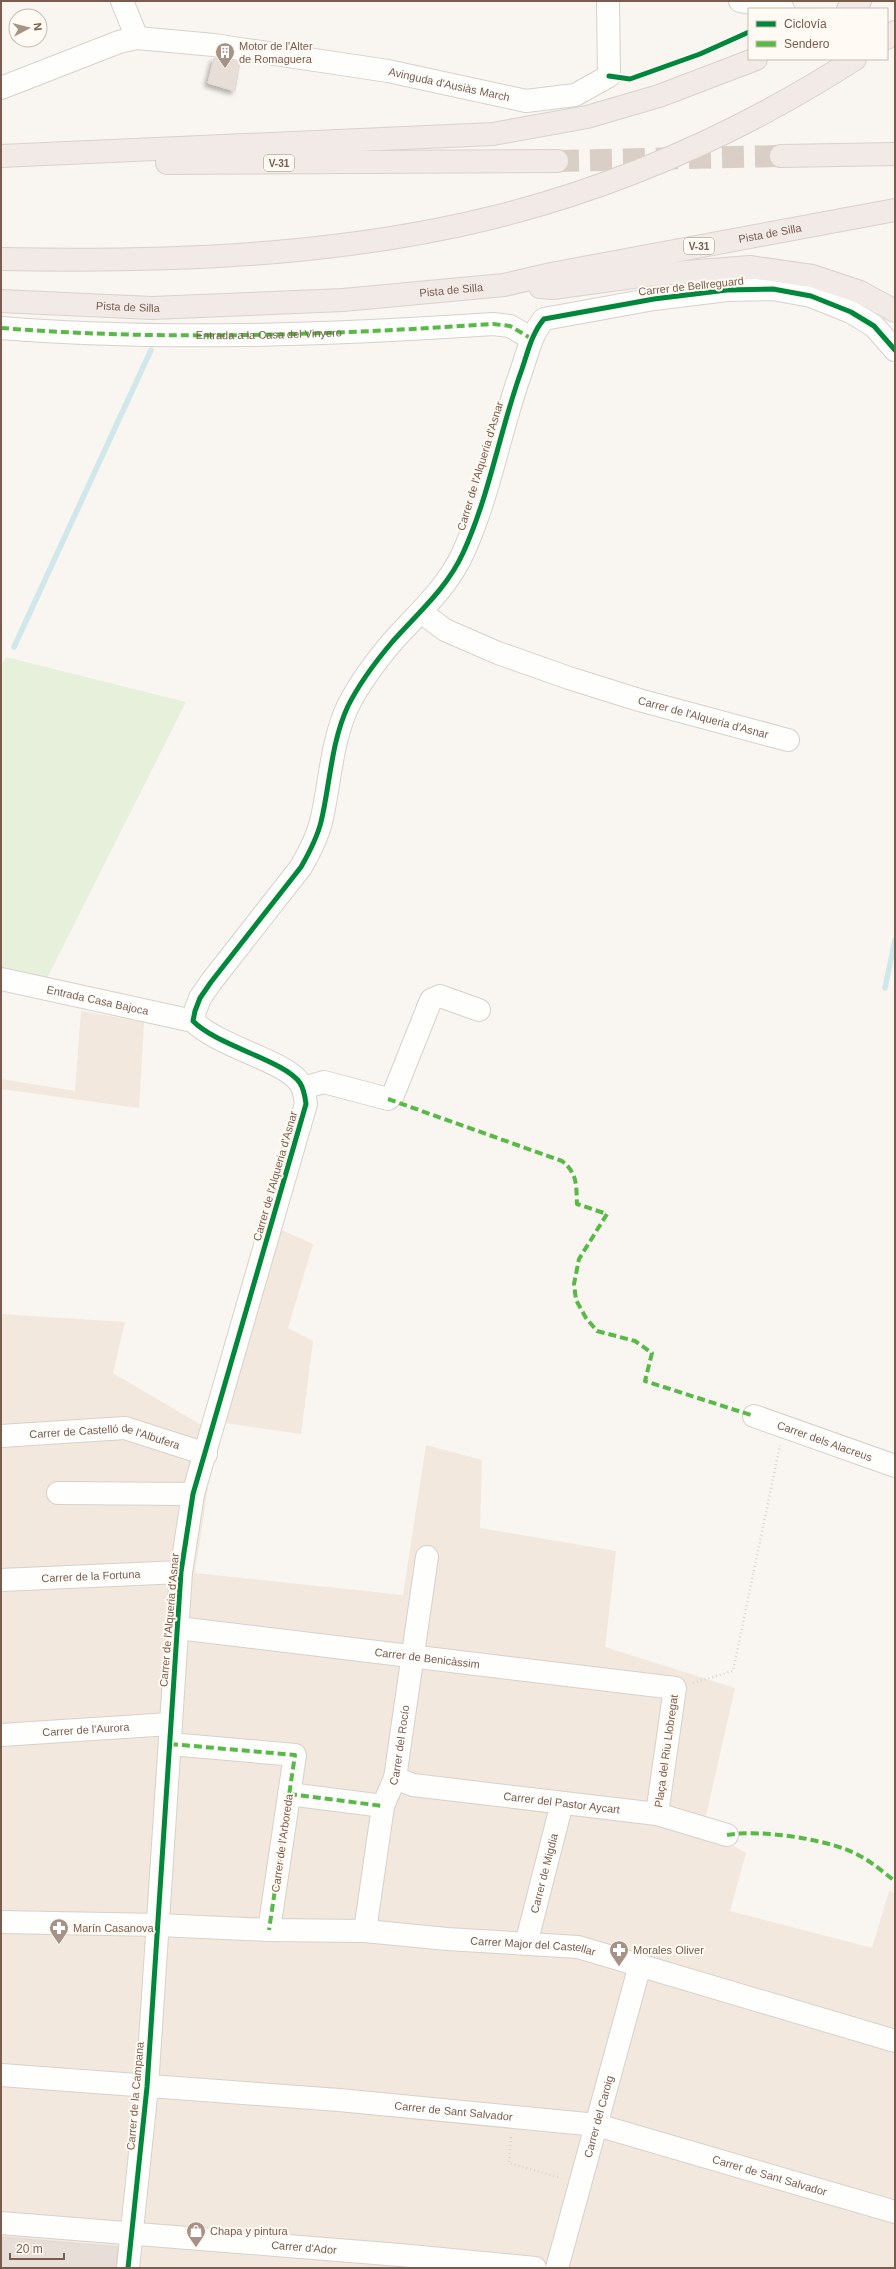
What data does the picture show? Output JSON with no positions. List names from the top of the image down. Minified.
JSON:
{"streets":{"highway":["V-31","Pista de Silla"],"street":["Avinguda d'Ausiàs March","Carrer de Bellreguard","Entrada a la Casa del Vinyero","Carrer de l'Alqueria d'Asnar","Entrada Casa Bajoca","Carrer de Castelló de l'Albufera","Carrer dels Alacreus","Carrer de la Fortuna","Carrer de Benicàssim","Carrer de l'Aurora","Carrer del Rocío","Plaça del Riu Llobregat","Carrer del Pastor Aycart","Carrer de l'Arboreda","Carrer de Migdia","Carrer Major del Castellar","Carrer de la Campana","Carrer de Sant Salvador","Carrer del Caroig","Carrer d'Ador"]},"crossings":[["Carrer de Bellreguard","Entrada a la Casa del Vinyero"],["Carrer de Bellreguard","Carrer de l'Alqueria d'Asnar"],["Entrada a la Casa del Vinyero","Carrer de l'Alqueria d'Asnar"],["Carrer de l'Alqueria d'Asnar","Entrada Casa Bajoca"],["Carrer de l'Alqueria d'Asnar","Carrer de Castelló de l'Albufera"],["Carrer de l'Alqueria d'Asnar","Carrer de la Fortuna"],["Carrer de l'Alqueria d'Asnar","Carrer de Benicàssim"],["Carrer de l'Alqueria d'Asnar","Carrer de l'Aurora"],["Carrer de l'Alqueria d'Asnar","Carrer Major del Castellar"],["Carrer de l'Alqueria d'Asnar","Carrer de la Campana"],["Carrer de Benicàssim","Carrer del Rocío"],["Carrer de Benicàssim","Plaça del Riu Llobregat"],["Carrer de l'Aurora","Carrer de l'Arboreda"],["Carrer del Rocío","Carrer del Pastor Aycart"],["Carrer del Rocío","Carrer Major del Castellar"],["Plaça del Riu Llobregat","Carrer del Pastor Aycart"],["Carrer del Pastor Aycart","Carrer de Migdia"],["Carrer de l'Arboreda","Carrer Major del Castellar"],["Carrer de Migdia","Carrer Major del Castellar"],["Carrer Major del Castellar","Carrer de la Campana"],["Carrer Major del Castellar","Carrer del Caroig"],["Carrer de la Campana","Carrer de Sant Salvador"],["Carrer de la Campana","Carrer d'Ador"],["Carrer de Sant Salvador","Carrer del Caroig"]],"places":{"building":["Motor de l'Alter de Romaguera"],"pharmacy":["Marín Casanova","Morales Oliver"],"shop":["Chapa y pintura"]},"legend":["Ciclovía","Sendero"],"scale_bar":"20 m","north":"right"}
